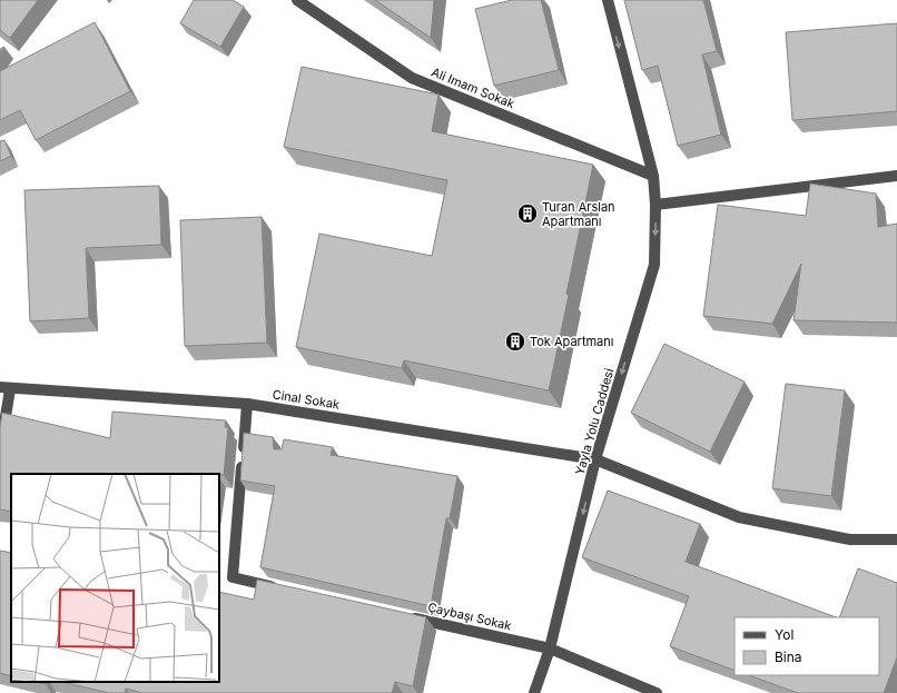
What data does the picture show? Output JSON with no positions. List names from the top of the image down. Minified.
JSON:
{"streets":{"street":["Ali Imam Sokak","Cinal Sokak","Yayla Yolu Caddesi","Çaybaşı Sokak"]},"crossings":[["Ali Imam Sokak","Yayla Yolu Caddesi"],["Cinal Sokak","Yayla Yolu Caddesi"],["Yayla Yolu Caddesi","Çaybaşı Sokak"]],"one_way":["Yayla Yolu Caddesi"],"places":{"building":["Turan Arslan Apartmanı","Tok Apartmanı"]},"legend":["Yol","Bina"]}
